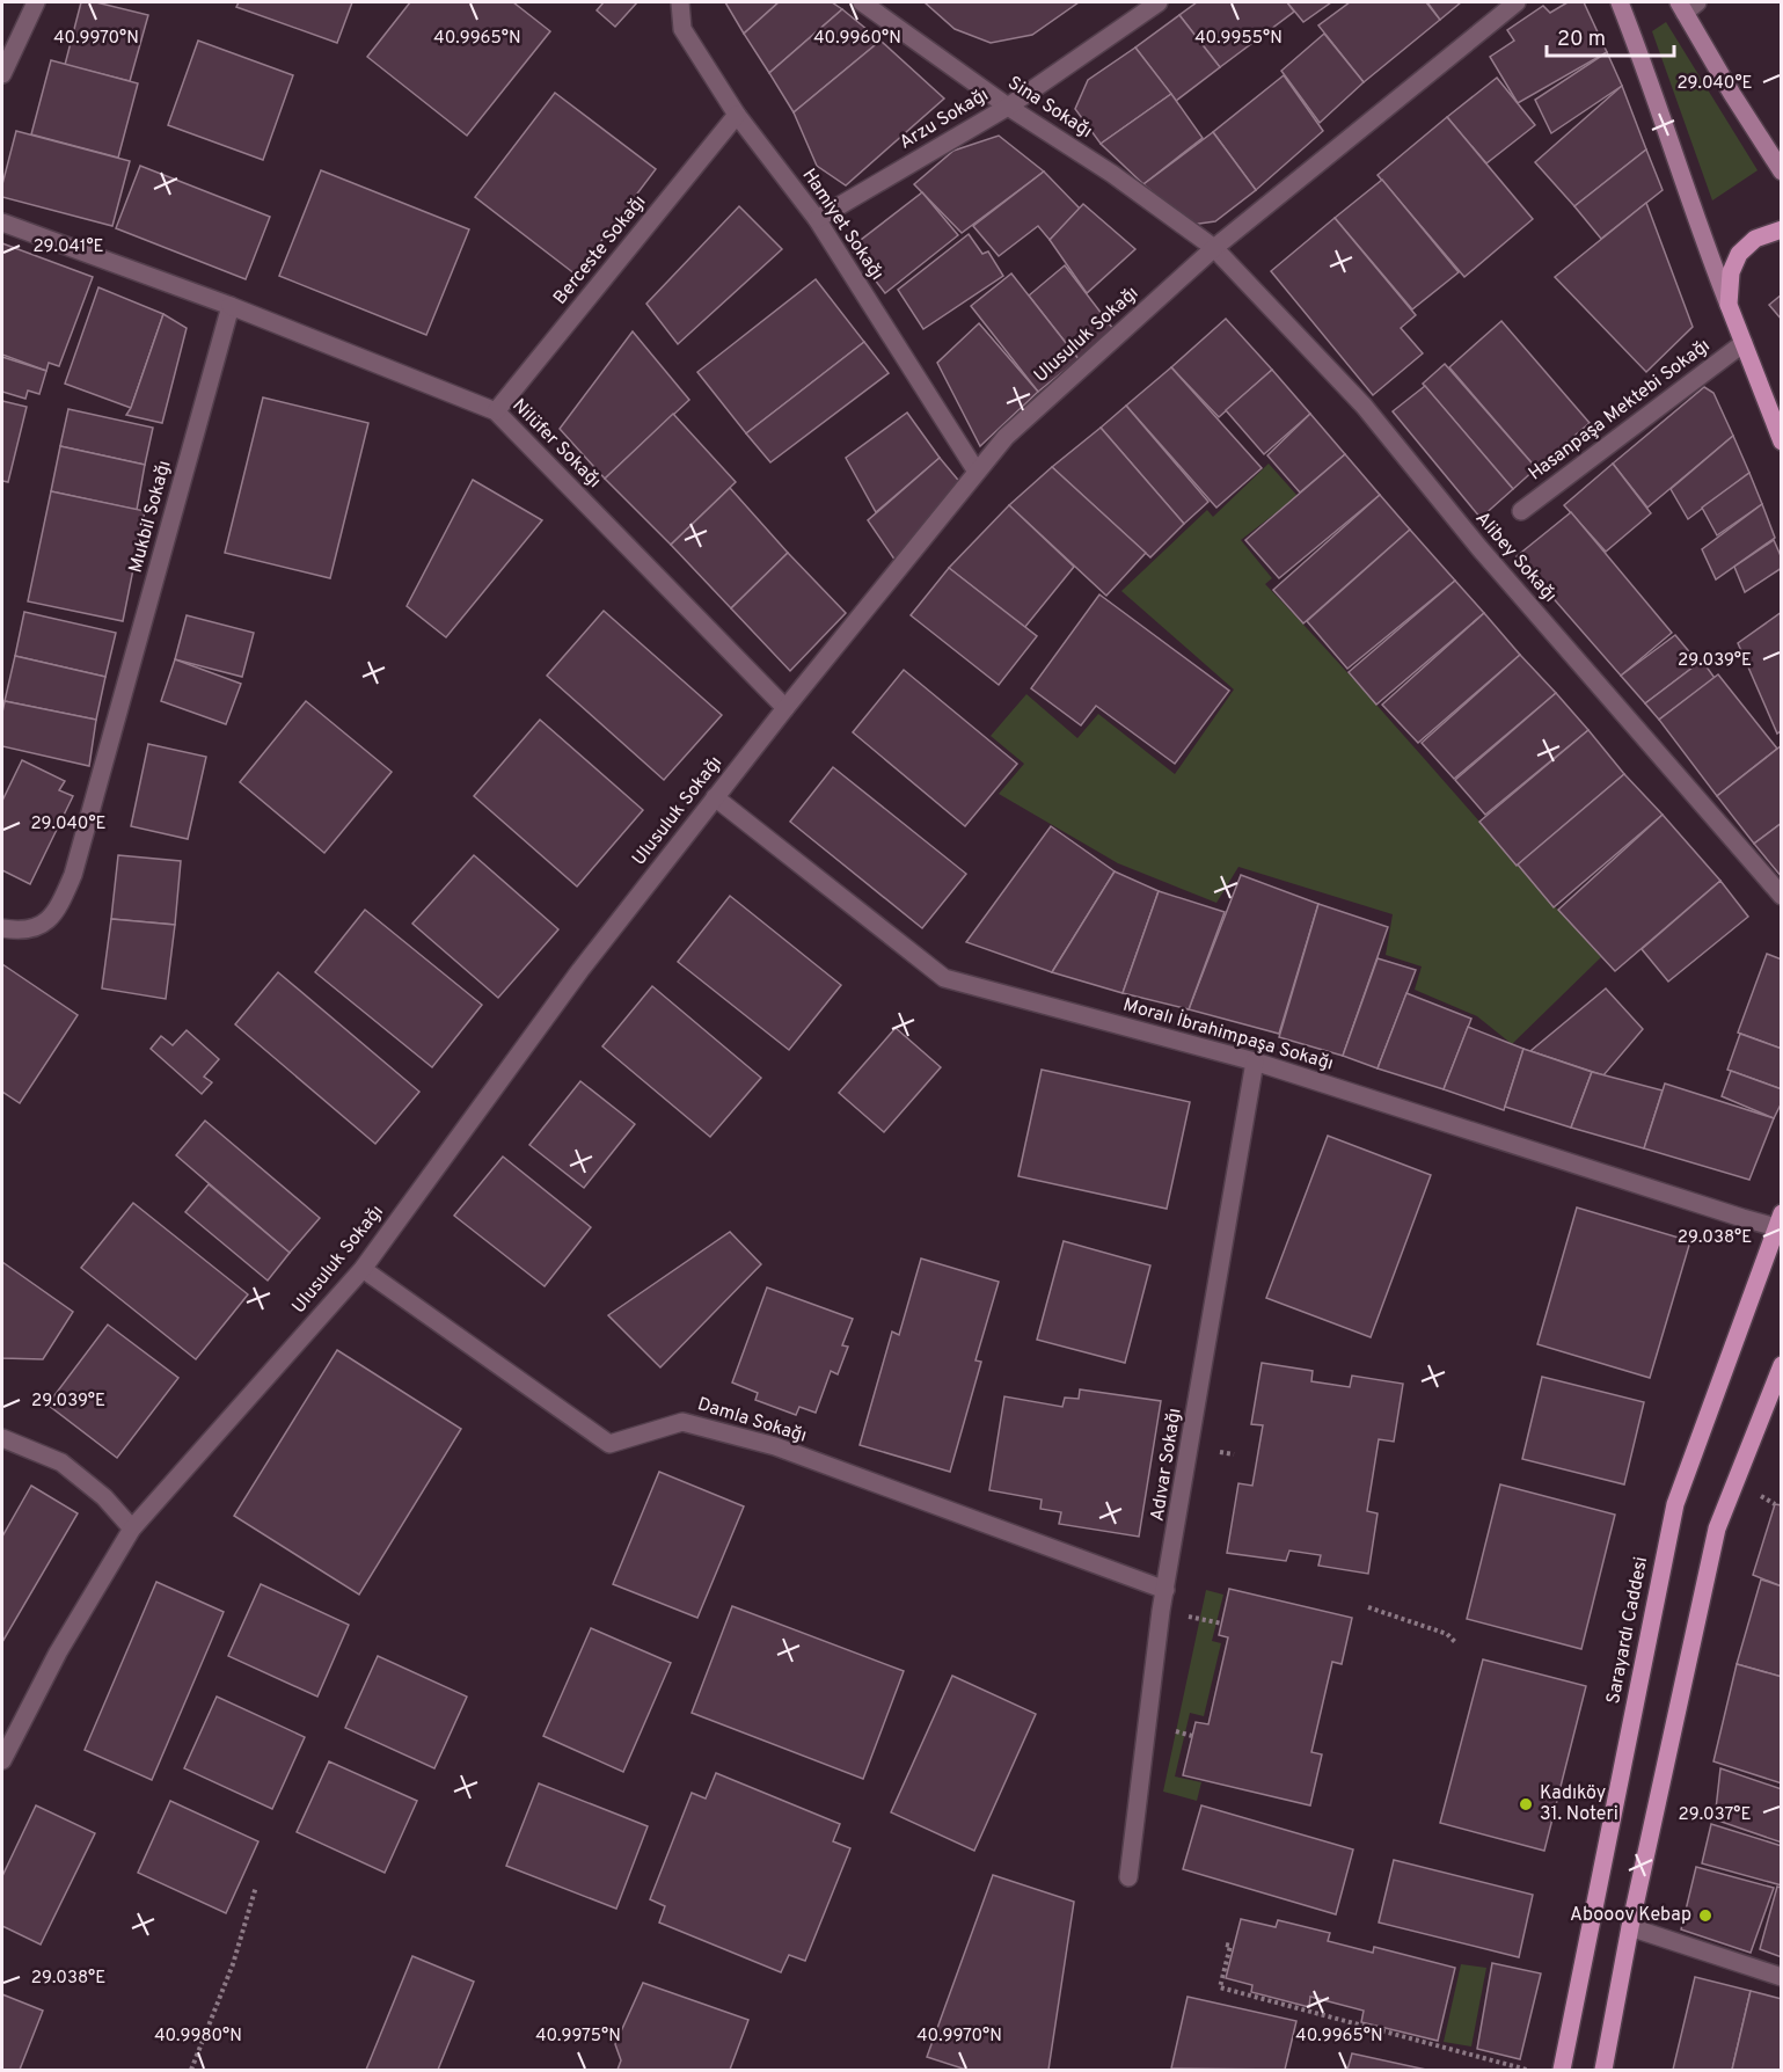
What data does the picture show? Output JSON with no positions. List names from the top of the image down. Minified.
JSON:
{"streets":{"main road":["Sarayardı Caddesi"],"street":["Sina Sokağı","Arzu Sokağı","Hamiyet Sokağı","Berceste Sokağı","Ulusuluk Sokağı","Hasanpaşa Mektebi Sokağı","Nilüfer Sokağı","Mukbil Sokağı","Alibey Sokağı","Moralı İbrahimpaşa Sokağı","Damla Sokağı","Adıvar Sokağı"]},"crossings":[["Sina Sokağı","Arzu Sokağı"],["Sina Sokağı","Ulusuluk Sokağı"],["Sina Sokağı","Alibey Sokağı"],["Arzu Sokağı","Hamiyet Sokağı"],["Hamiyet Sokağı","Berceste Sokağı"],["Hamiyet Sokağı","Ulusuluk Sokağı"],["Berceste Sokağı","Nilüfer Sokağı"],["Ulusuluk Sokağı","Nilüfer Sokağı"],["Ulusuluk Sokağı","Alibey Sokağı"],["Ulusuluk Sokağı","Moralı İbrahimpaşa Sokağı"],["Ulusuluk Sokağı","Damla Sokağı"],["Nilüfer Sokağı","Mukbil Sokağı"],["Moralı İbrahimpaşa Sokağı","Adıvar Sokağı"],["Moralı İbrahimpaşa Sokağı","Sarayardı Caddesi"],["Damla Sokağı","Adıvar Sokağı"]],"places":["Kadıköy 31. Noteri","Abooov Kebap"],"scale_bar":"20 m","coordinates":["40.9970°N","40.9965°N","40.9960°N","40.9955°N","29.040°E","29.041°E","29.039°E","29.038°E","29.037°E","40.9980°N","40.9975°N"]}
